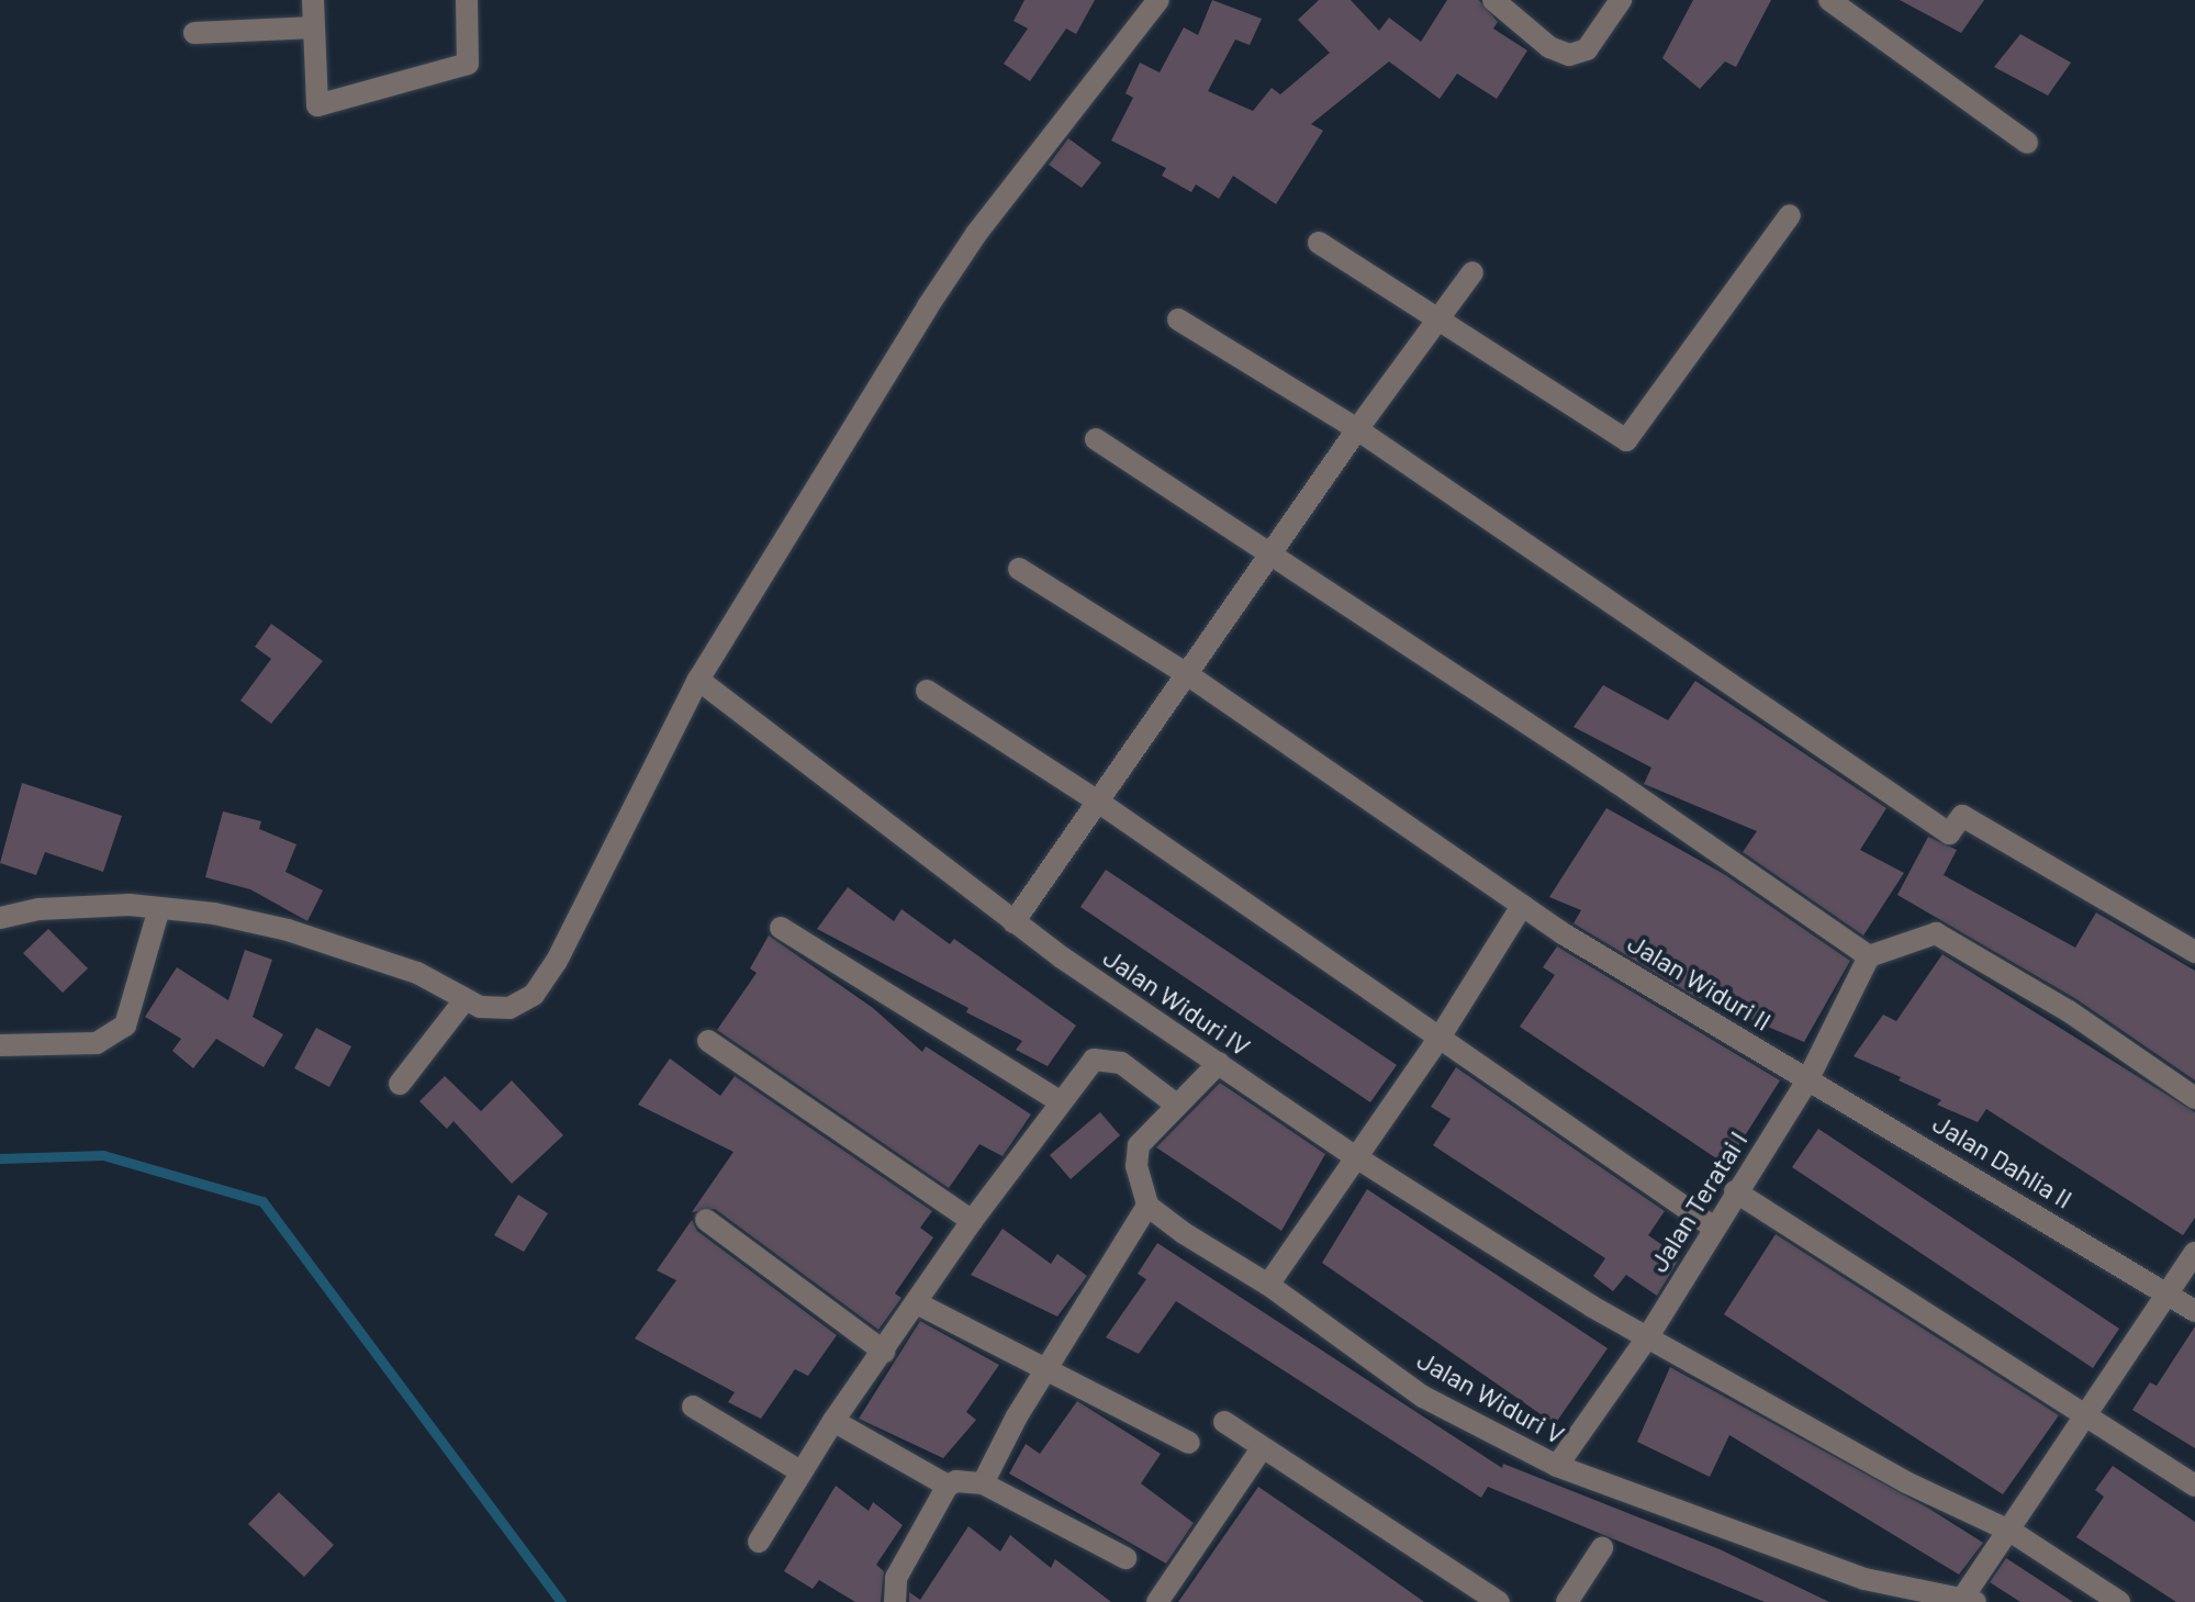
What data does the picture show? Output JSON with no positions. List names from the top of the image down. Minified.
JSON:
{"streets":{"street":["Jalan Widuri II","Jalan Widuri IV","Jalan Dahlia II","Jalan Teratai I","Jalan Widuri V"]},"crossings":[["Jalan Widuri II","Jalan Dahlia II"],["Jalan Widuri II","Jalan Teratai I"],["Jalan Widuri IV","Jalan Teratai I"],["Jalan Dahlia II","Jalan Teratai I"],["Jalan Teratai I","Jalan Widuri V"]]}
